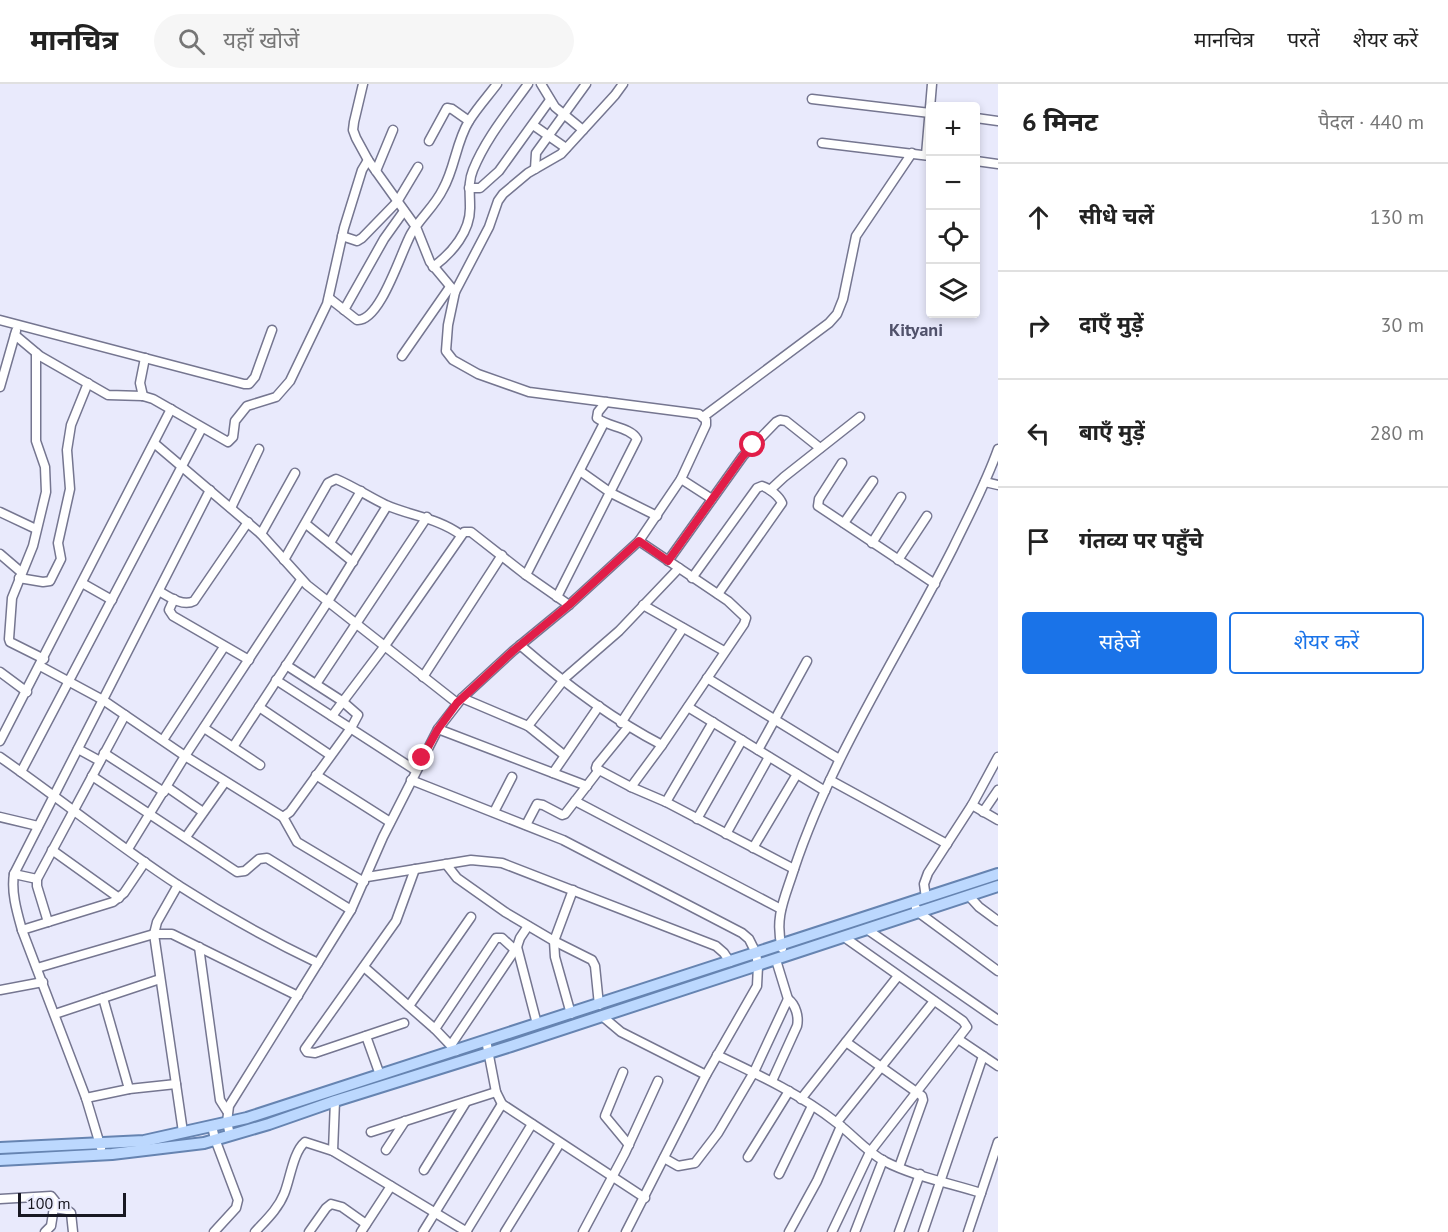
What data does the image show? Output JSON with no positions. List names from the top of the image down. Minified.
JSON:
{"districts":["Kityani"],"scale_bar":"100 m","page":{"header":"मानचित्र","search":"यहाँ खोजें","nav":["मानचित्र","परतें","शेयर करें"],"heading":["6 मिनट","पैदल · 440 m"],"map_buttons":["+","−"],"list":[["सीधे चलें","130 m"],["दाएँ मुड़ें","30 m"],["बाएँ मुड़ें","280 m"],"गंतव्य पर पहुँचे"],"buttons":["सहेजें","शेयर करें"],"scale":"100 m"}}
